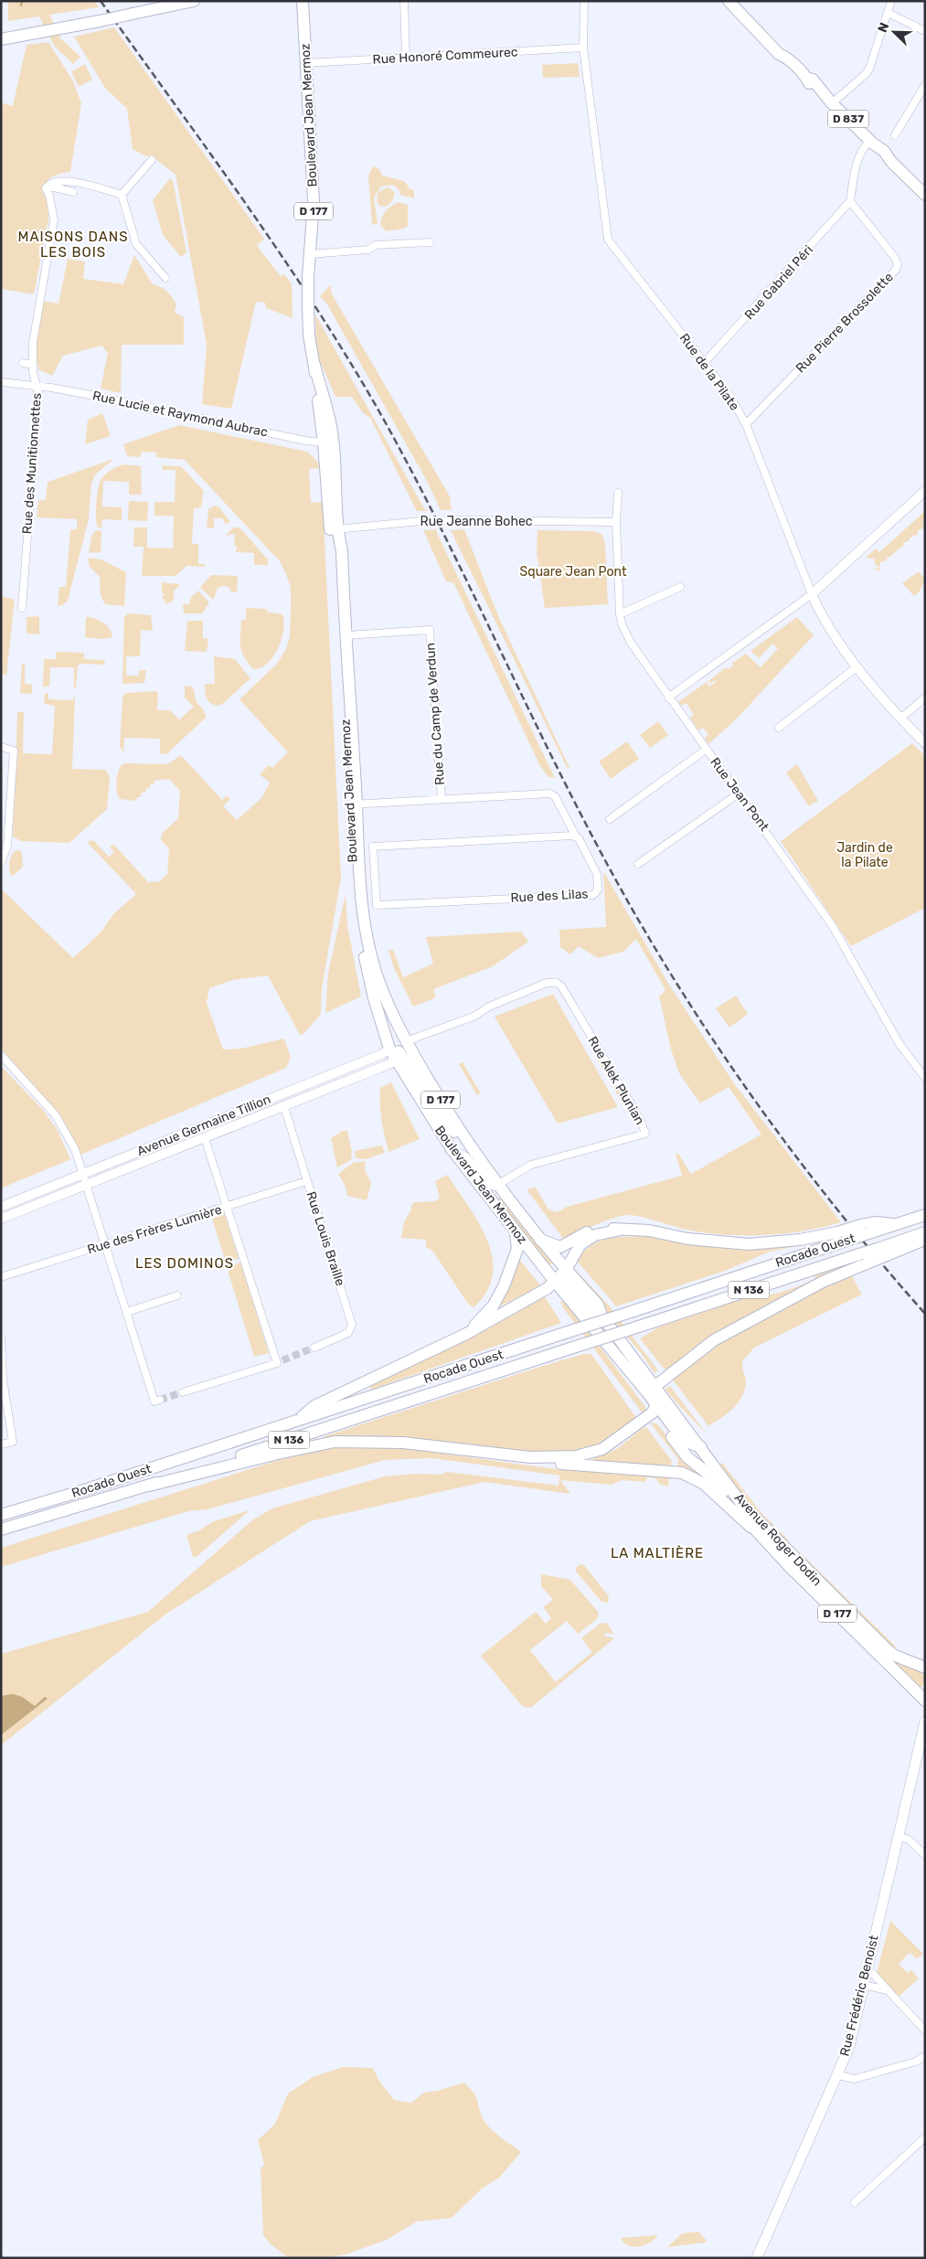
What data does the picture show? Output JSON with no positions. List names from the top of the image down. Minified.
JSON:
{"streets":{"main road":["Boulevard Jean Mermoz","D 837","D 177","Avenue Germaine Tillion","Rocade Ouest","N 136","Avenue Roger Dodin","Rue Frédéric Benoist"],"street":["Rue Honoré Commeurec","Rue Gabriel Péri","Rue Pierre Brossolette","Rue de la Pilate","Rue Lucie et Raymond Aubrac","Rue des Munitionnettes","Rue Jeanne Bohec","Rue du Camp de Verdun","Rue Jean Pont","Rue des Lilas","Rue Alek Plunian","Rue des Frères Lumière","Rue Louis Braille"]},"crossings":[["Rue Honoré Commeurec","Boulevard Jean Mermoz"],["Rue Honoré Commeurec","Rue de la Pilate"],["Boulevard Jean Mermoz","D 177"],["Boulevard Jean Mermoz","Rue Lucie et Raymond Aubrac"],["Boulevard Jean Mermoz","Rue Jeanne Bohec"],["Boulevard Jean Mermoz","Rue du Camp de Verdun"],["Boulevard Jean Mermoz","Rue Alek Plunian"],["Boulevard Jean Mermoz","Avenue Germaine Tillion"],["D 177","Avenue Roger Dodin"],["Rue Gabriel Péri","Rue Pierre Brossolette"],["Rue Gabriel Péri","Rue de la Pilate"],["Rue Pierre Brossolette","Rue de la Pilate"],["Rue Lucie et Raymond Aubrac","Rue des Munitionnettes"],["Rue Jeanne Bohec","Rue Jean Pont"],["Rue Alek Plunian","Avenue Germaine Tillion"],["Avenue Germaine Tillion","Rue Louis Braille"],["Rue des Frères Lumière","Rue Louis Braille"]],"districts":["MAISONS DANS LES BOIS","LES DOMINOS","LA MALTIÈRE"],"parks":["Square Jean Pont","Jardin de la Pilate"],"north":"top left"}
